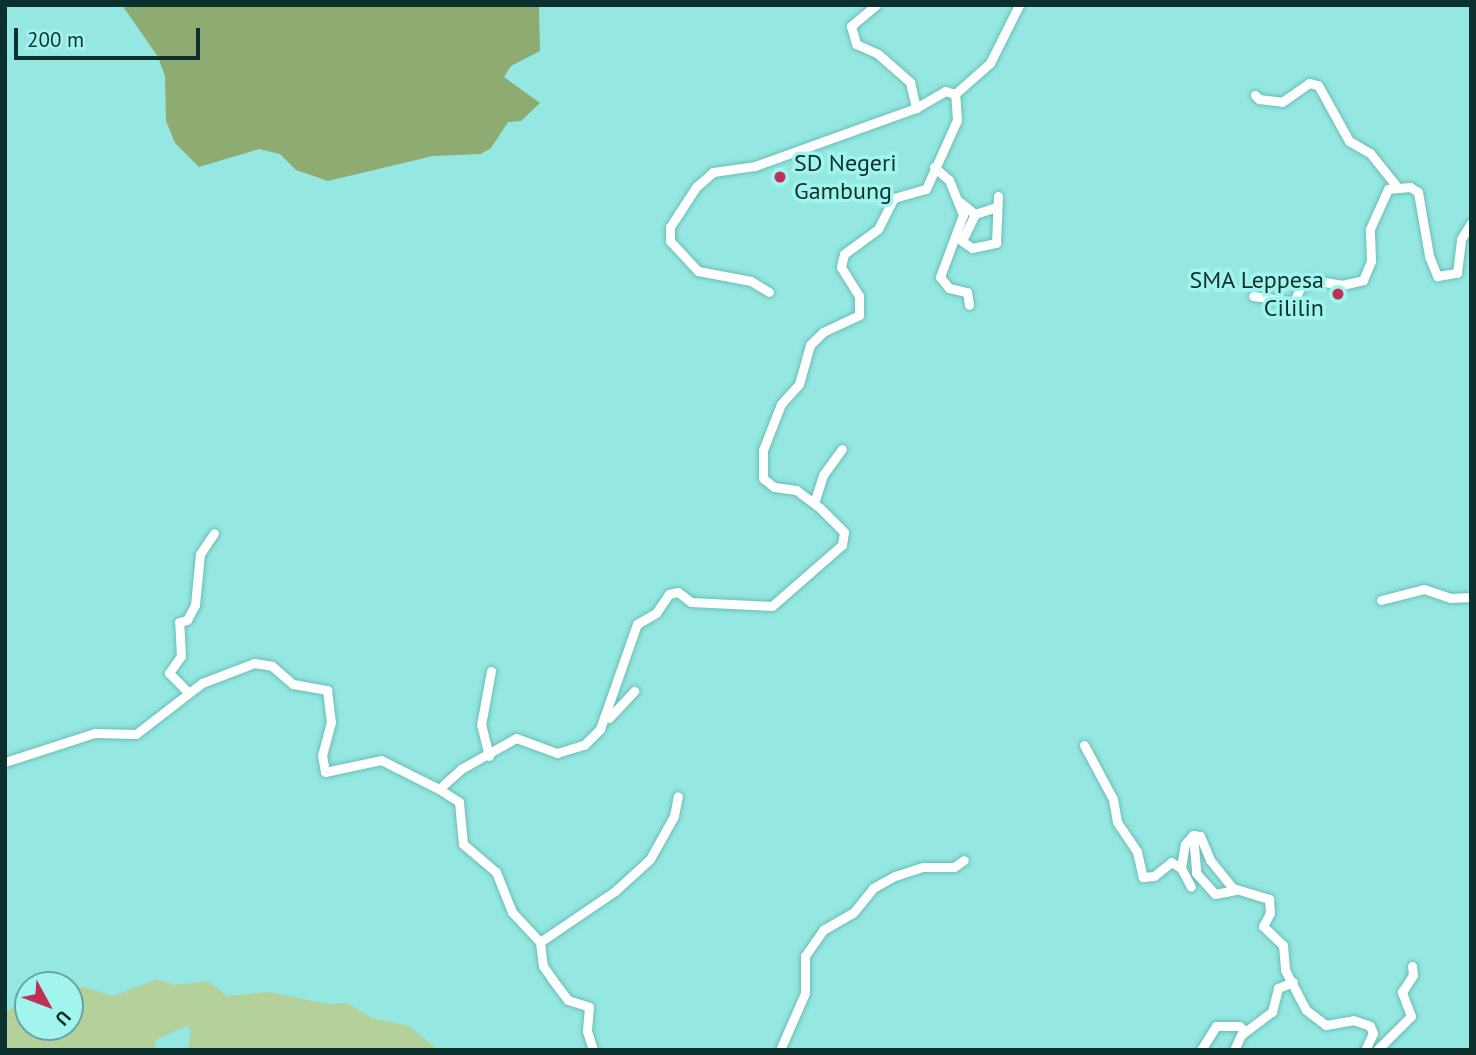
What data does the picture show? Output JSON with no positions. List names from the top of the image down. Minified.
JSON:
{"places":["SD Negeri Gambung","SMA Leppesa Cililin"],"scale_bar":"200 m","north":"bottom right"}
